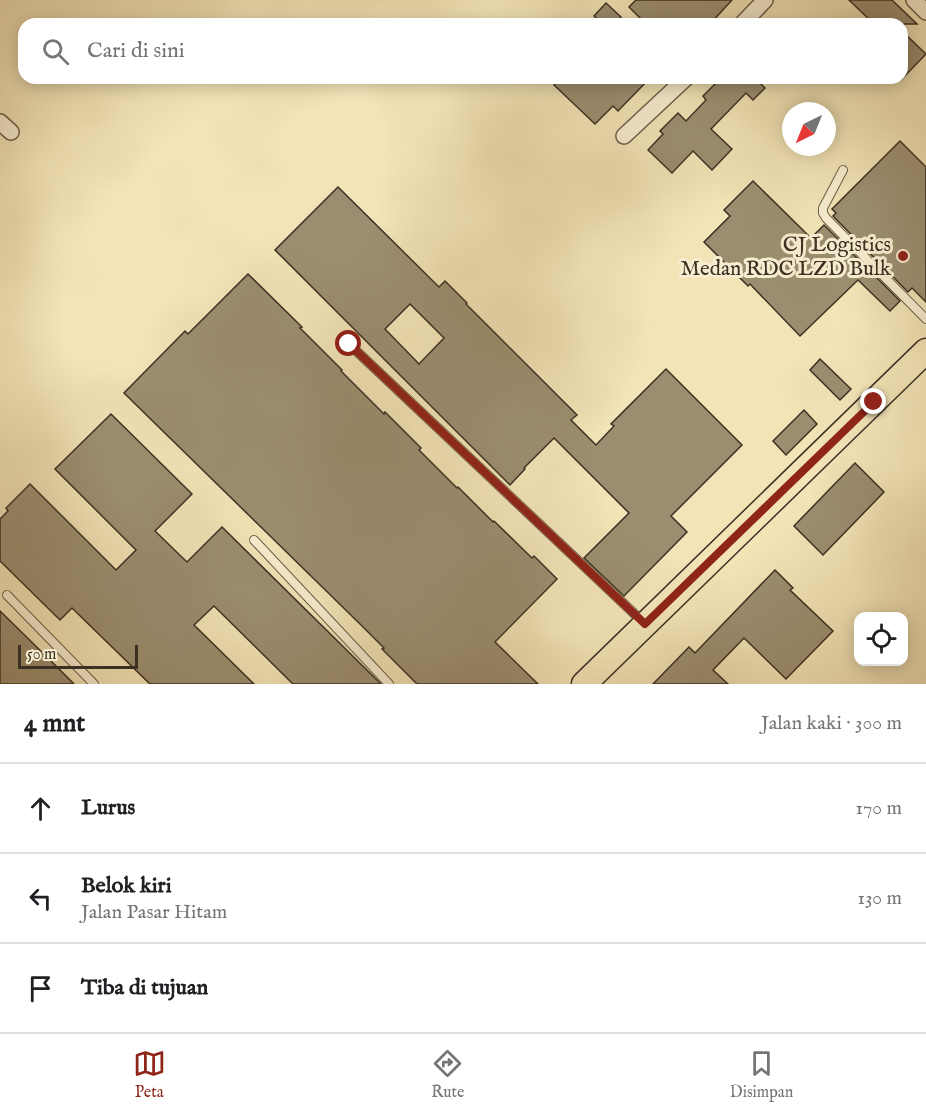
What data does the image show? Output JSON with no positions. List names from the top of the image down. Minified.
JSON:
{"places":["CJ Logistics Medan RDC LZD Bulk"],"scale_bar":"50 m","north":"bottom left","page":{"search":"Cari di sini","scale":"50 m","heading":["4 mnt","Jalan kaki · 300 m"],"list":[["Lurus","170 m"],["Belok kiri","Jalan Pasar Hitam","130 m"],"Tiba di tujuan"],"nav":["Peta","Rute","Disimpan"]}}
